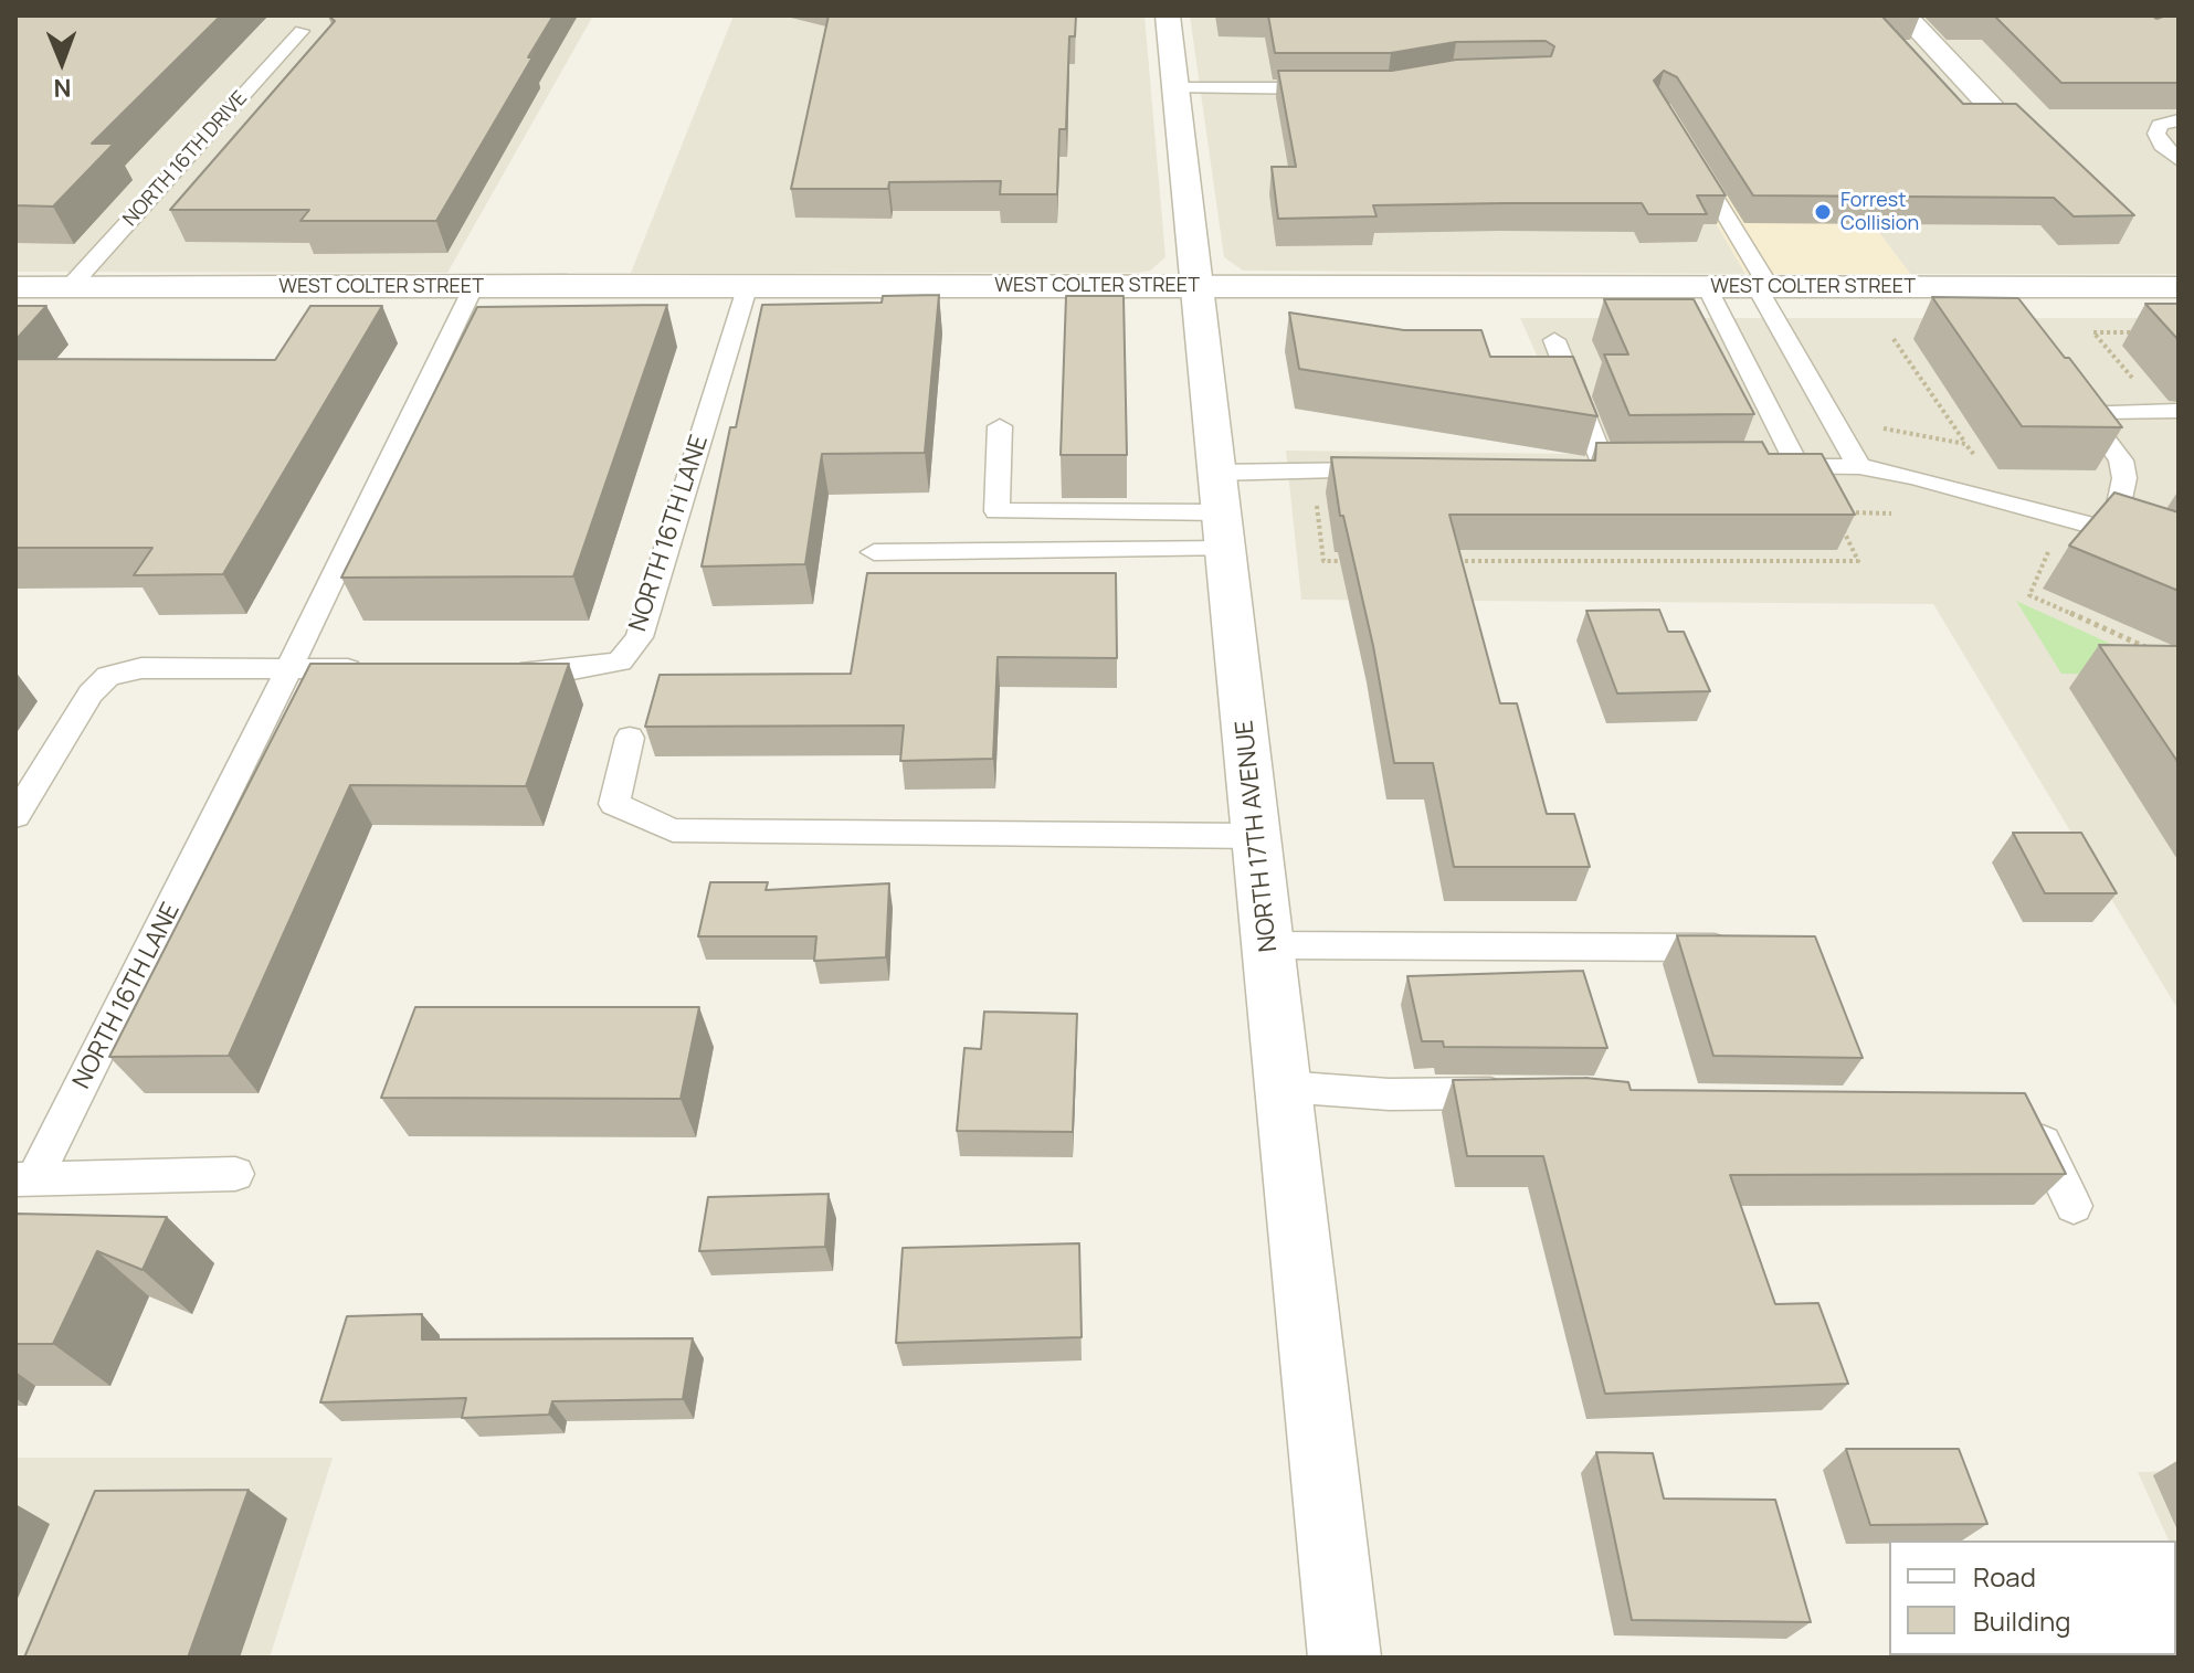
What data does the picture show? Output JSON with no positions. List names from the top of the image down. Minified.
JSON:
{"streets":{"street":["WEST COLTER STREET","NORTH 17TH AVENUE"],"lane":["NORTH 16TH DRIVE","NORTH 16TH LANE"]},"crossings":[["NORTH 16TH DRIVE","WEST COLTER STREET"],["WEST COLTER STREET","NORTH 16TH LANE"],["WEST COLTER STREET","NORTH 17TH AVENUE"]],"places":["Forrest Collision"],"legend":["Road","Building"],"north":"bottom"}
